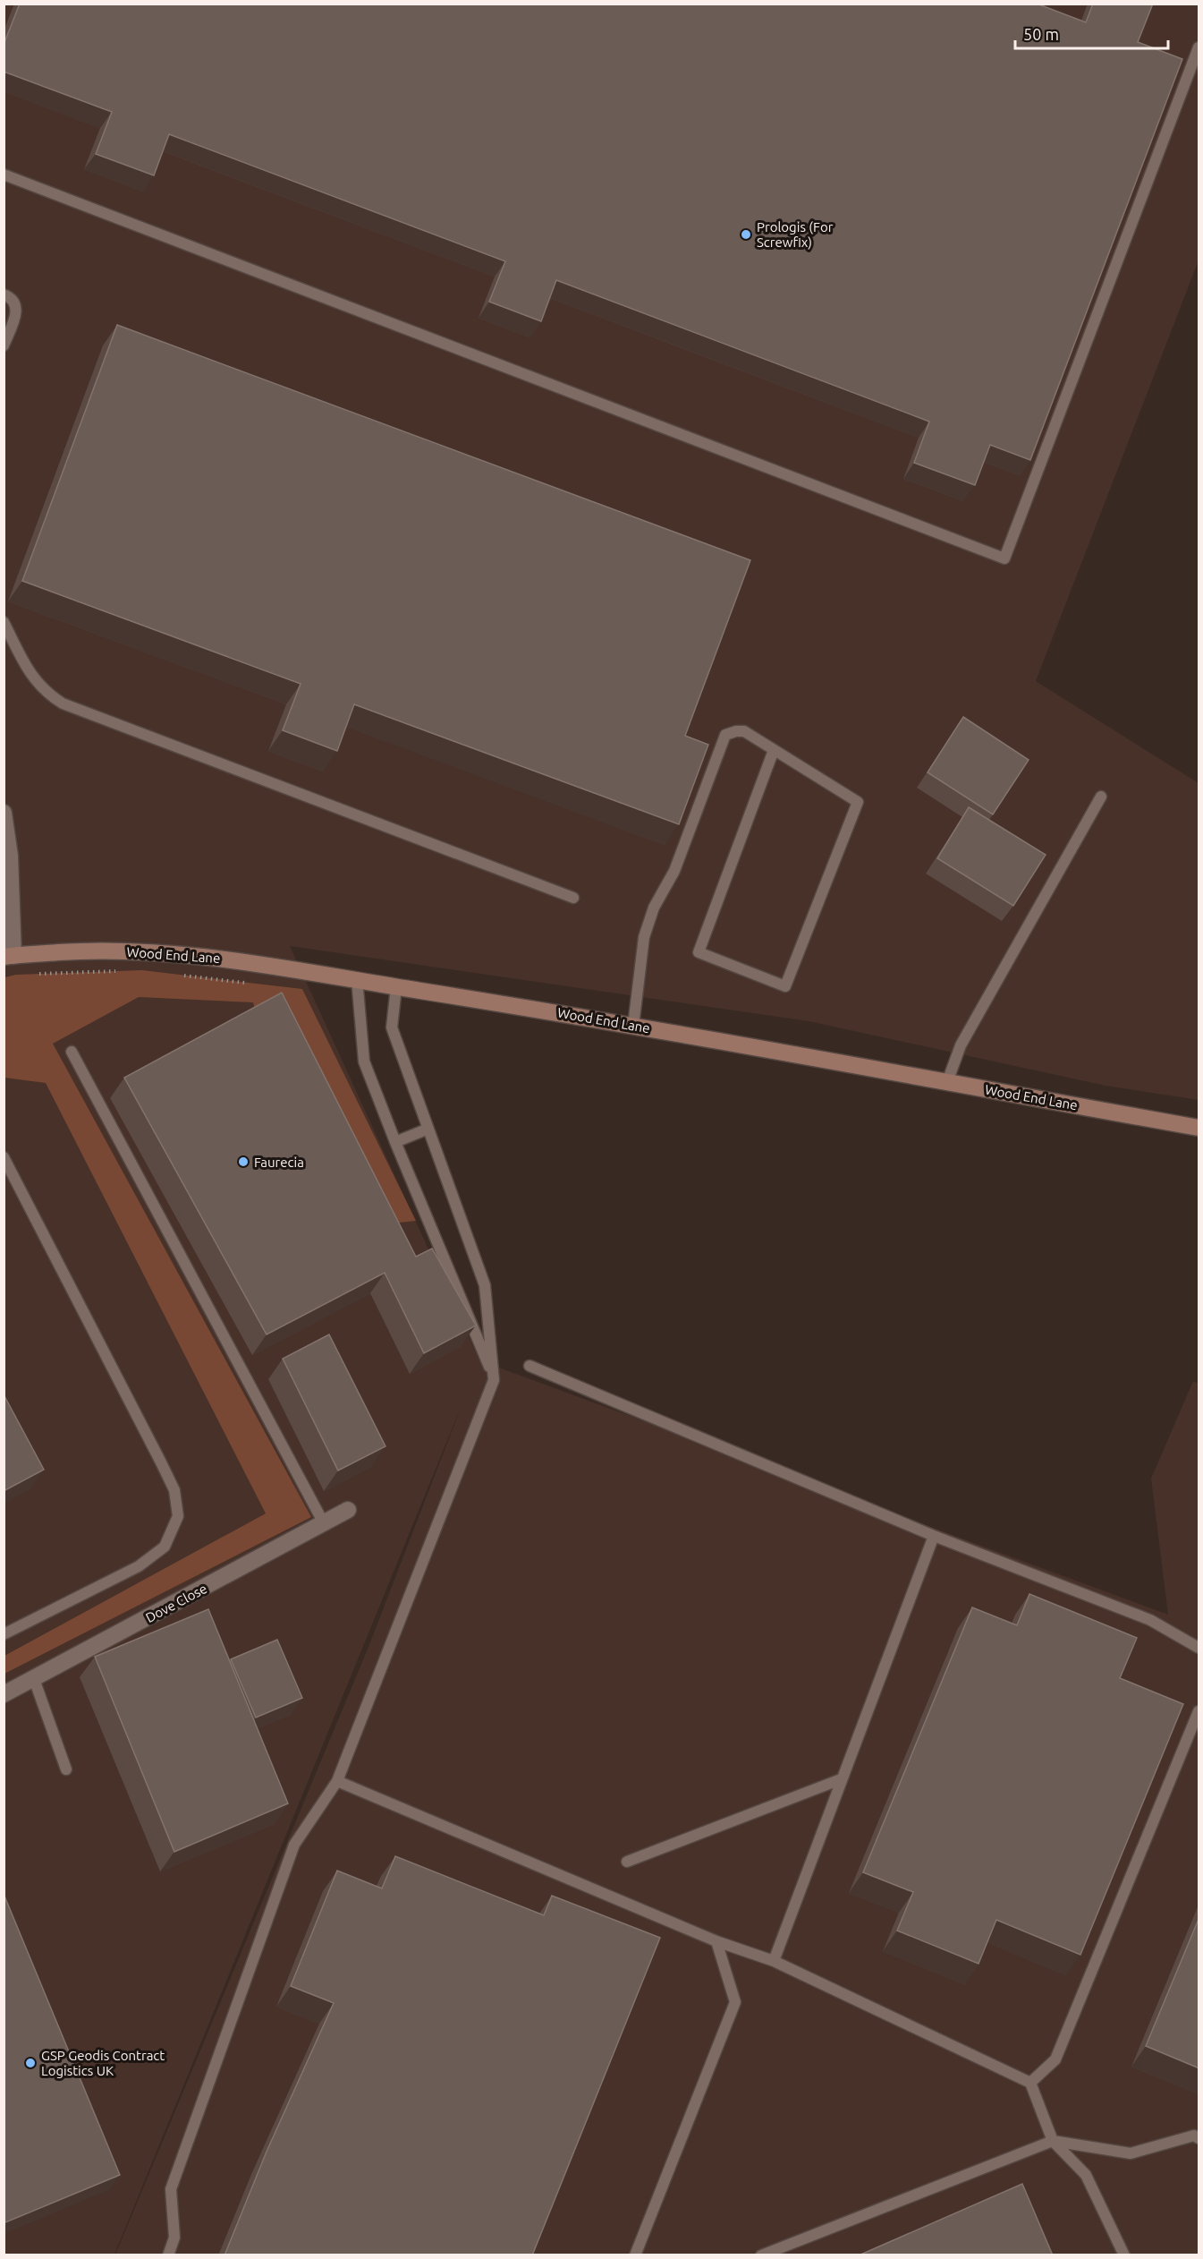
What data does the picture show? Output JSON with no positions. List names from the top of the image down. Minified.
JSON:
{"streets":{"street":["Wood End Lane","Dove Close"]},"places":["Prologis (For Screwfix)","Faurecia","GSP Geodis Contract Logistics UK"],"scale_bar":"50 m"}
